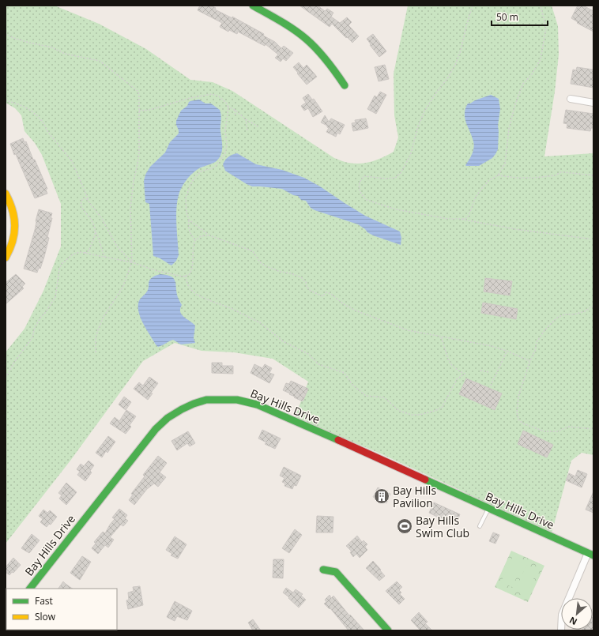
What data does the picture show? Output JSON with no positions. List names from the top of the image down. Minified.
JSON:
{"streets":{"street":["Bay Hills Drive"]},"places":{"building":["Bay Hills Pavilion"],"sports":["Bay Hills Swim Club"]},"legend":["Fast","Slow"],"scale_bar":"50 m","north":"bottom left"}
